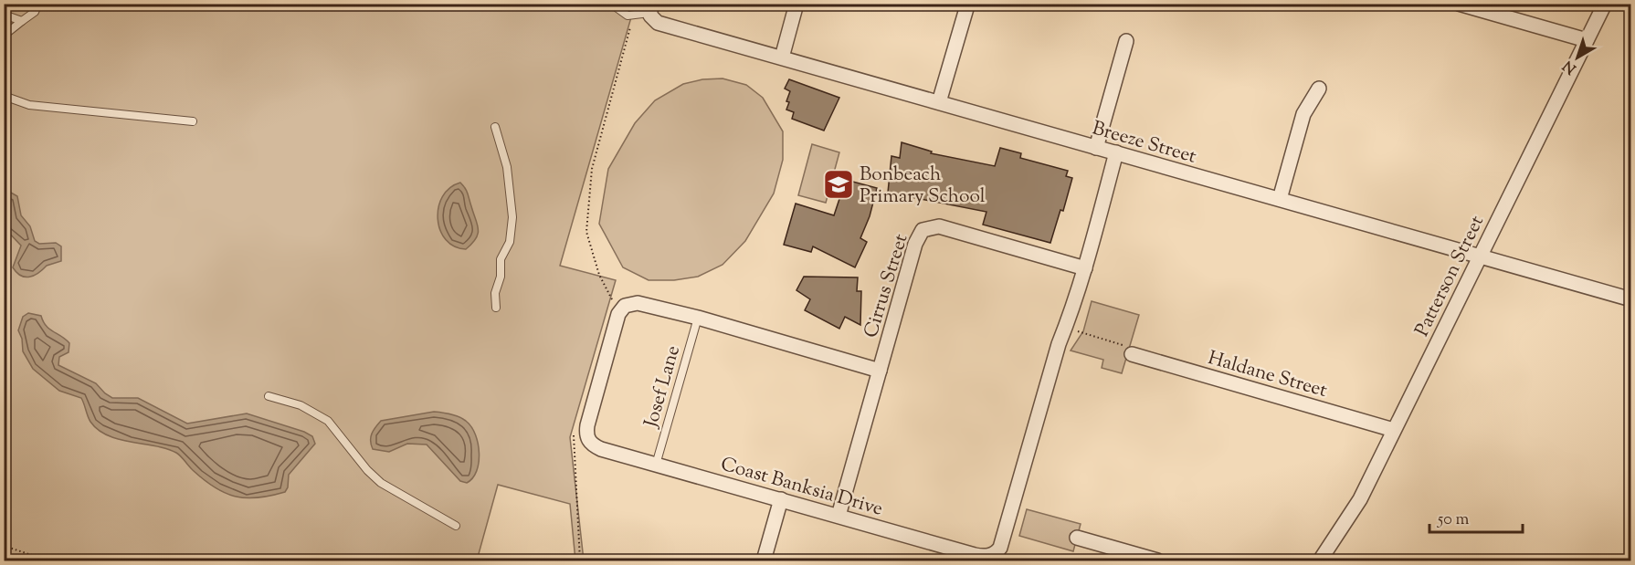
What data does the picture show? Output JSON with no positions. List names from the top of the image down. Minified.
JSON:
{"streets":{"street":["Breeze Street","Patterson Street","Cirrus Street","Haldane Street","Coast Banksia Drive"],"lane":["Josef Lane"]},"crossings":[["Breeze Street","Patterson Street"],["Breeze Street","Coast Banksia Drive"],["Patterson Street","Haldane Street"],["Cirrus Street","Coast Banksia Drive"],["Josef Lane","Coast Banksia Drive"]],"places":{"school or university":["Bonbeach Primary School"]},"scale_bar":"50 m","north":"bottom left"}
